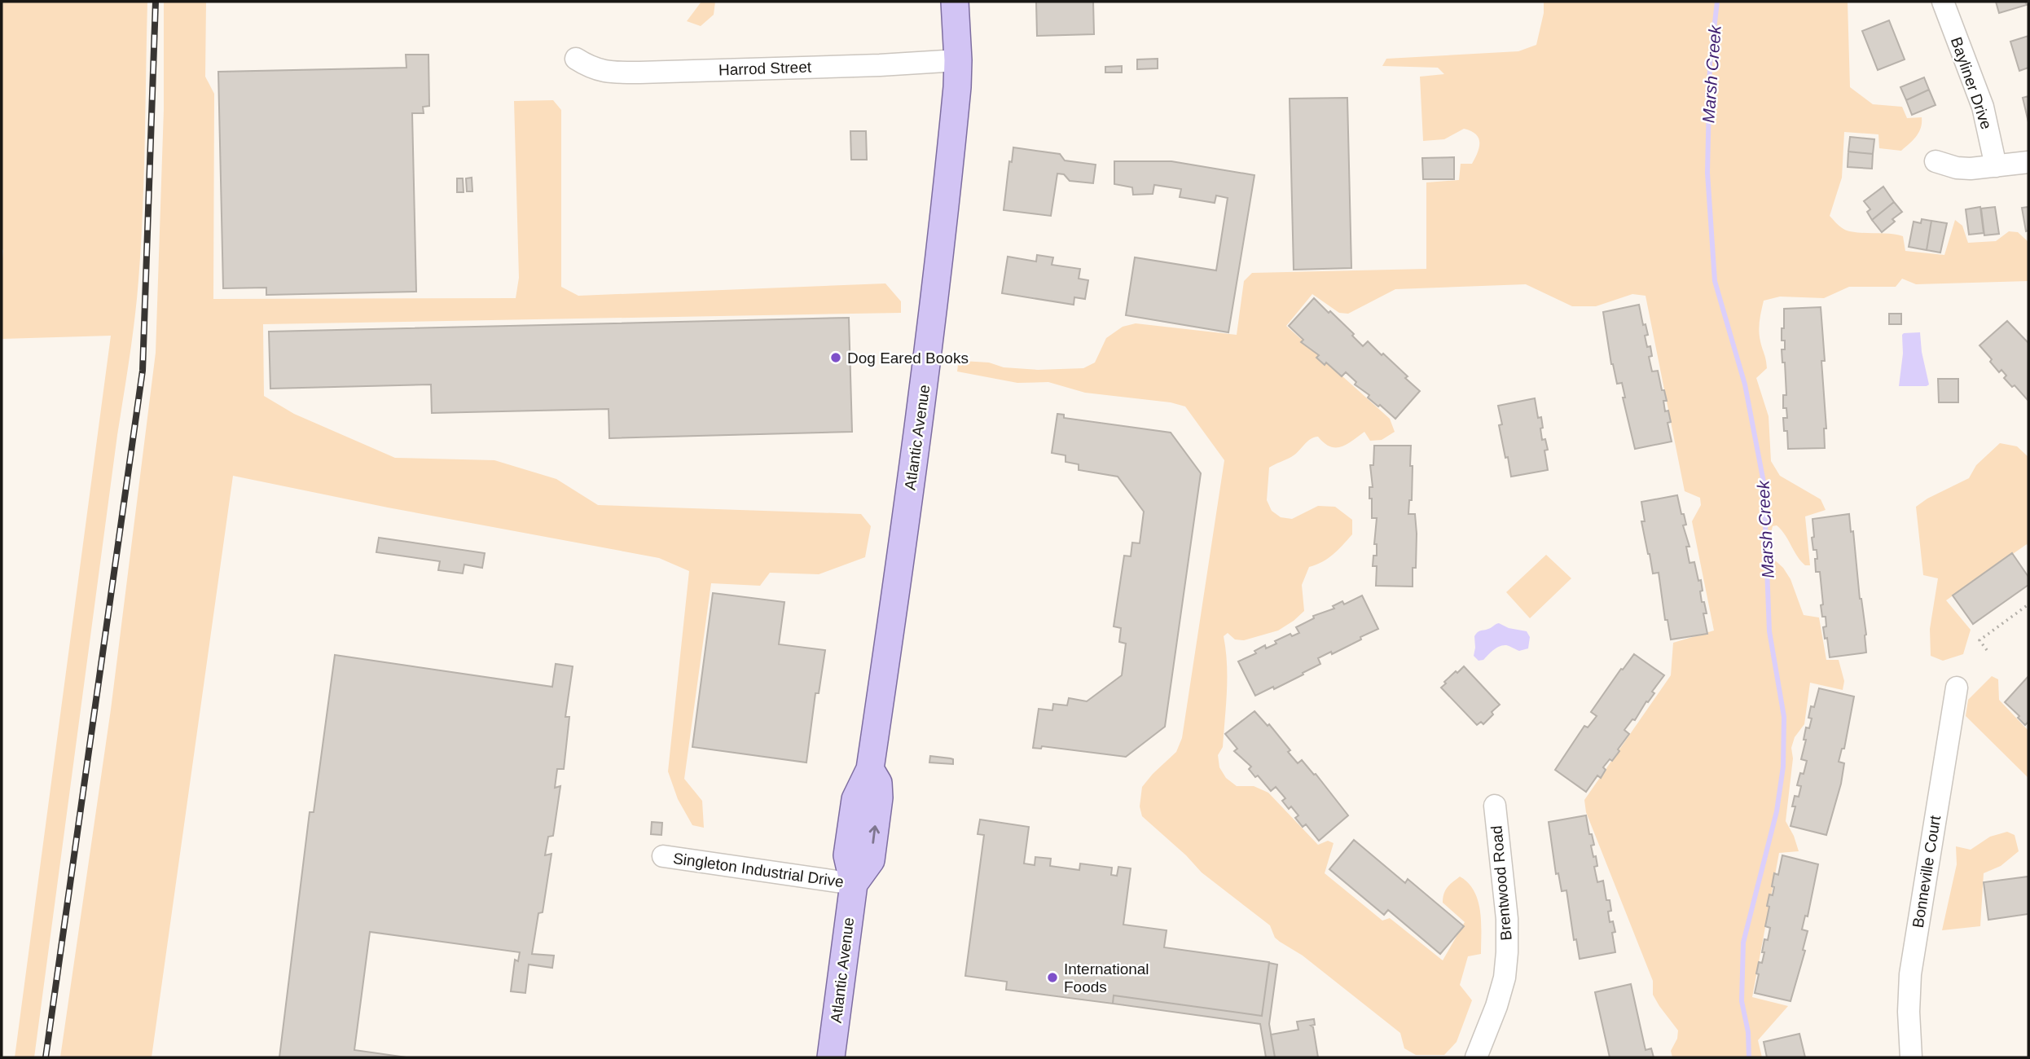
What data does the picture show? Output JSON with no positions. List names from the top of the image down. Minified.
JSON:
{"streets":{"main road":["Atlantic Avenue"],"street":["Harrod Street","Bayliner Drive","Singleton Industrial Drive","Bonneville Court","Brentwood Road"]},"crossings":[["Harrod Street","Atlantic Avenue"],["Atlantic Avenue","Singleton Industrial Drive"]],"water":["Marsh Creek"],"places":["Dog Eared Books","International Foods"]}
